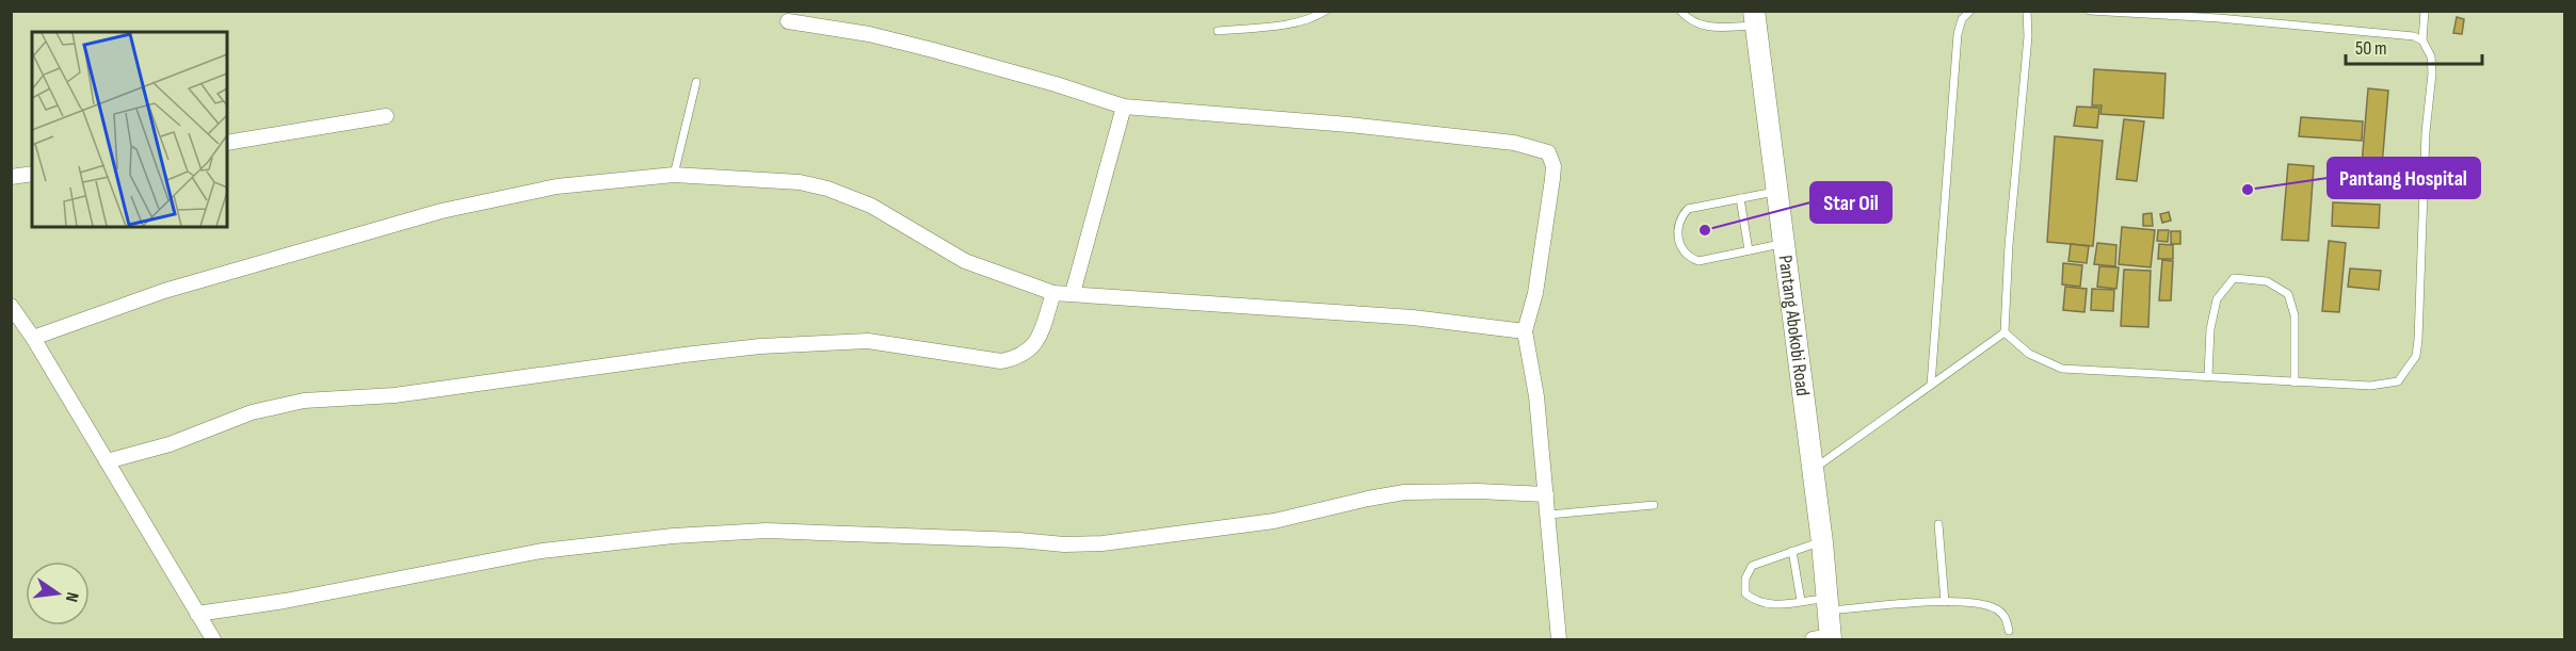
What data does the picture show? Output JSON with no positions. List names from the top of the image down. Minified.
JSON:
{"streets":{"street":["Pantang Abokobi Road"]},"places":["Pantang Hospital","Star Oil"],"scale_bar":"50 m","north":"right"}
